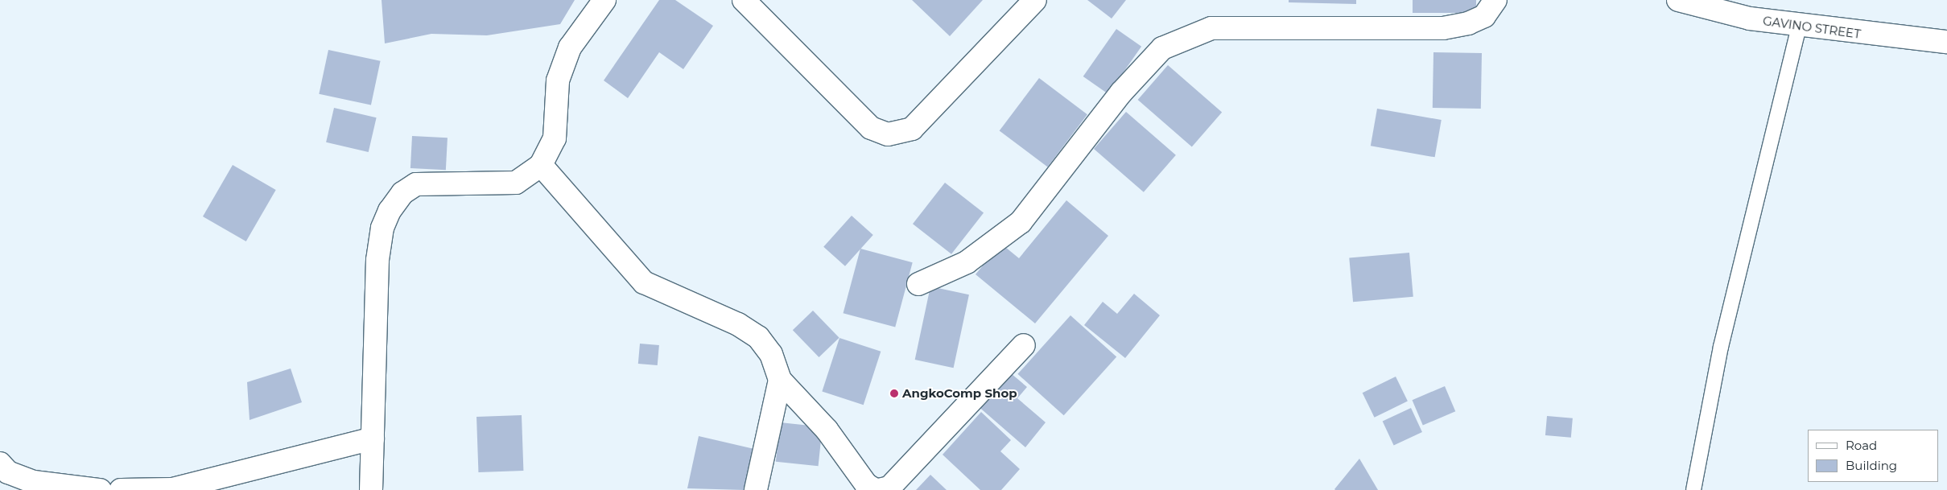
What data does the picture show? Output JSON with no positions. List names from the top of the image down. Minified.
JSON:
{"streets":{"street":["GAVINO STREET"]},"places":["AngkoComp Shop"],"legend":["Road","Building"]}
